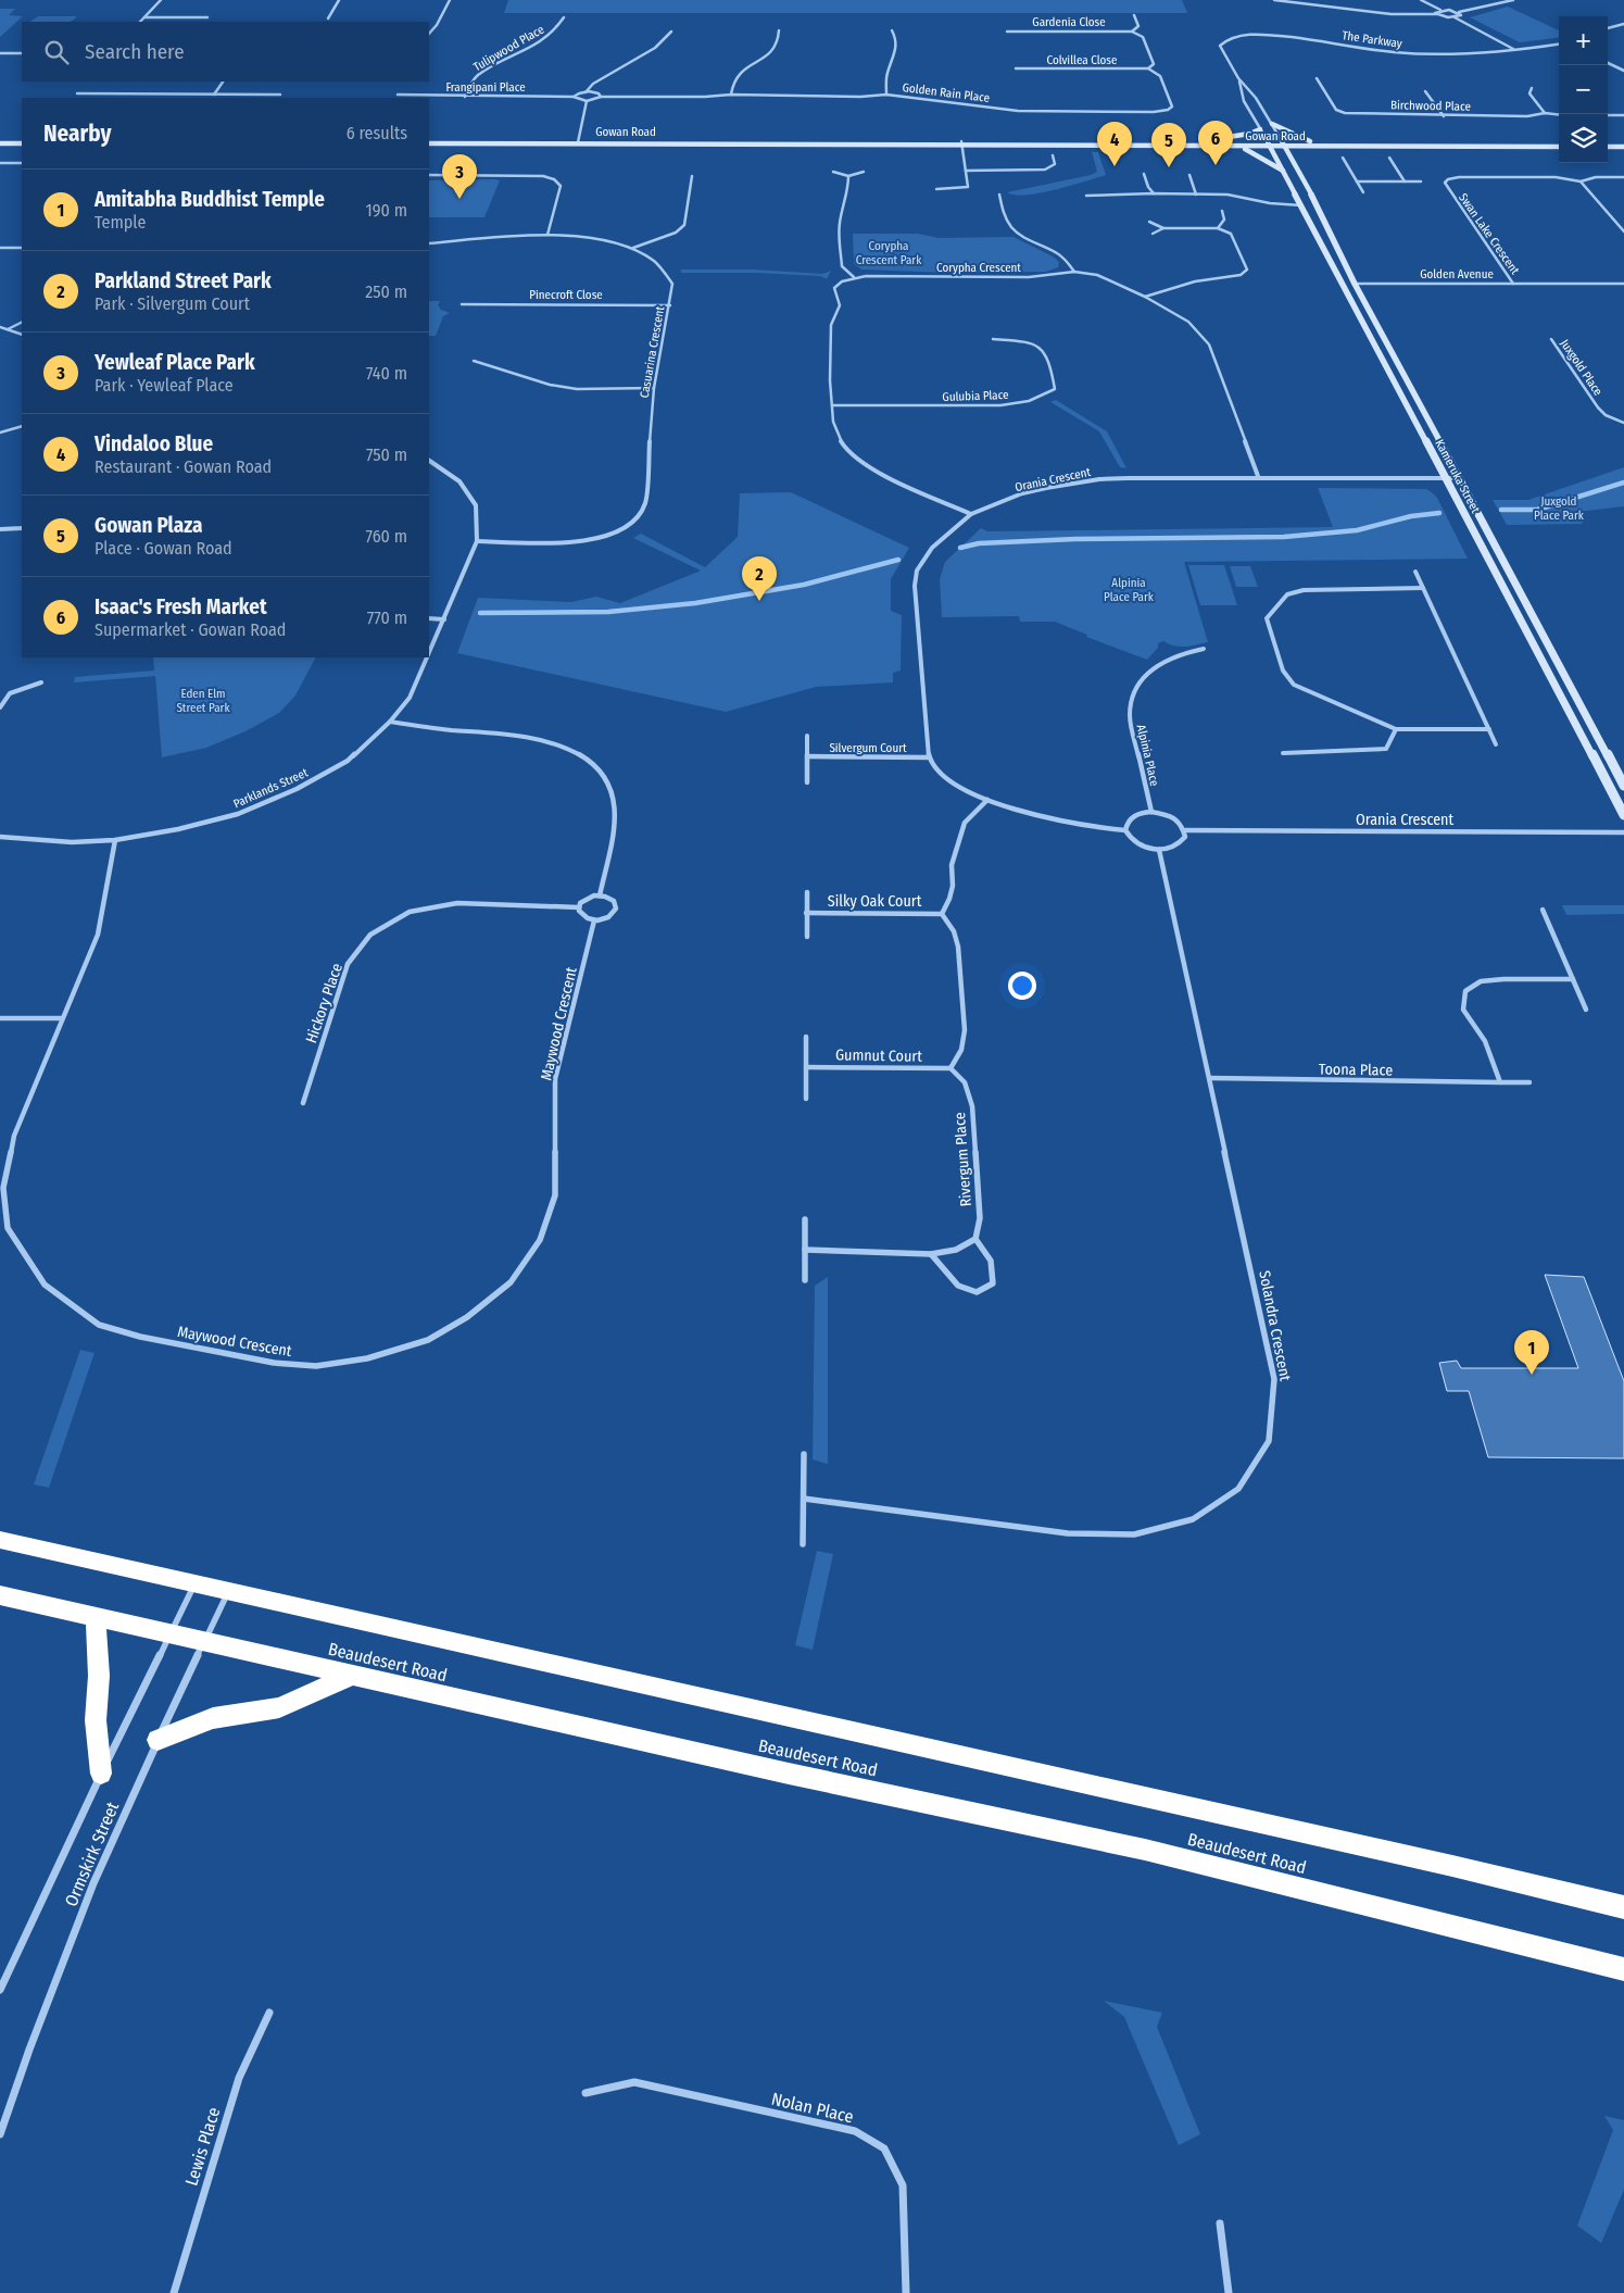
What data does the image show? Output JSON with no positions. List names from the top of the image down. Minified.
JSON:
{"streets":{"highway":["Beaudesert Road"],"street":["Gardenia Close","The Parkway","Tulipwood Place","Colvillea Close","Frangipani Place","Golden Rain Place","Birchwood Place","Gowan Road","Swan Lake Crescent","Corypha Crescent","Golden Avenue","Pinecroft Close","Casuarina Crescent","Juxgold Place","Gulubia Place","Kameruka Street","Orania Crescent","Silvergum Court","Alpinia Place","Parklands Street","Silky Oak Court","Hickory Place","Maywood Crescent","Gumnut Court","Toona Place","Rivergum Place","Solandra Crescent","Ormskirk Street","Nolan Place","Lewis Place"]},"crossings":[["The Parkway","Gowan Road"],["The Parkway","Kameruka Street"],["Tulipwood Place","Frangipani Place"],["Colvillea Close","Golden Rain Place"],["Gowan Road","Kameruka Street"],["Swan Lake Crescent","Golden Avenue"],["Corypha Crescent","Orania Crescent"],["Golden Avenue","Kameruka Street"],["Pinecroft Close","Casuarina Crescent"],["Casuarina Crescent","Parklands Street"],["Kameruka Street","Orania Crescent"],["Orania Crescent","Silvergum Court"],["Orania Crescent","Alpinia Place"],["Orania Crescent","Solandra Crescent"],["Alpinia Place","Solandra Crescent"],["Parklands Street","Maywood Crescent"],["Hickory Place","Maywood Crescent"],["Gumnut Court","Rivergum Place"],["Toona Place","Solandra Crescent"],["Beaudesert Road","Ormskirk Street"]],"parks":["Corypha Crescent Park","Juxgold Place Park","Alpinia Place Park","Eden Elm Street Park"],"page":{"map_buttons":["+","−"],"search":"Search here","heading":["Nearby","6 results"],"pins":["6","4","5","3","2","1"],"list":[{"mark":"1","name":"Amitabha Buddhist Temple","note":"Temple","value":"190 m"},{"mark":"2","name":"Parkland Street Park","note":"Park · Silvergum Court","value":"250 m"},{"mark":"3","name":"Yewleaf Place Park","note":"Park · Yewleaf Place","value":"740 m"},{"mark":"4","name":"Vindaloo Blue","note":"Restaurant · Gowan Road","value":"750 m"},{"mark":"5","name":"Gowan Plaza","note":"Place · Gowan Road","value":"760 m"},{"mark":"6","name":"Isaac's Fresh Market","note":"Supermarket · Gowan Road","value":"770 m"}]}}
